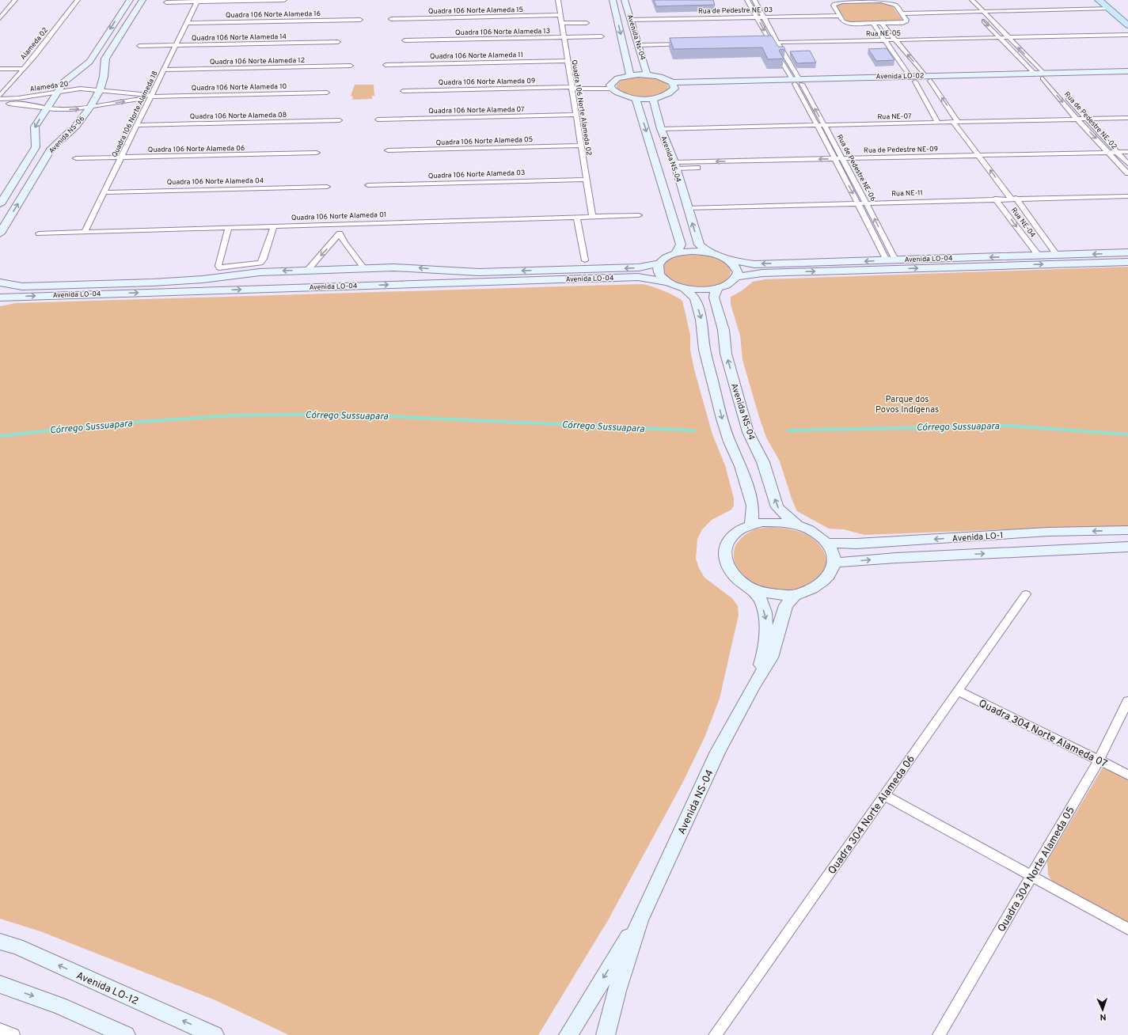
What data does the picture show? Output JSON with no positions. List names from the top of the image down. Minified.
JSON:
{"streets":{"street":["Quadra 106 Norte Alameda 15","Rua de Pedestre NE-03","Quadra 106 Norte Alameda 16","Quadra 106 Norte Alameda 13","Rua NE-05","Quadra 106 Norte Alameda 14","Avenida Ns-04","Alameda 02","Quadra 106 Norte Alameda 11","Quadra 106 Norte Alameda 12","Avenida LO-02","Quadra 106 Norte Alameda 09","Alameda 20","Quadra 106 Norte Alameda 10","Quadra 106 Norte Alameda 02","Quadra 106 Norte Alameda 07","Quadra 106 Norte Alameda 18","Quadra 106 Norte Alameda 08","Rua NE-07","Rua de Pedestre NE-02","Avenida NS-06","Quadra 106 Norte Alameda 05","Quadra 106 Norte Alameda 06","Rua de Pedestre NE-09","Avenida NS-04","Rua de Pedestre NE-06","Quadra 106 Norte Alameda 03","Quadra 106 Norte Alameda 04","Rua NE-11","Quadra 106 Norte Alameda 01","Rua NE-04","Avenida LO-04","Avenida LO-1","Quadra 304 Norte Alameda 07","Quadra 304 Norte Alameda 06","Quadra 304 Norte Alameda 05","Avenida LO-12"]},"crossings":[["Quadra 106 Norte Alameda 15","Quadra 106 Norte Alameda 02"],["Rua de Pedestre NE-03","Avenida Ns-04"],["Rua de Pedestre NE-03","Rua de Pedestre NE-06"],["Quadra 106 Norte Alameda 16","Quadra 106 Norte Alameda 18"],["Quadra 106 Norte Alameda 13","Quadra 106 Norte Alameda 02"],["Rua NE-05","Rua de Pedestre NE-02"],["Rua NE-05","Rua de Pedestre NE-06"],["Quadra 106 Norte Alameda 14","Quadra 106 Norte Alameda 18"],["Quadra 106 Norte Alameda 11","Quadra 106 Norte Alameda 02"],["Quadra 106 Norte Alameda 12","Quadra 106 Norte Alameda 18"],["Avenida LO-02","Rua de Pedestre NE-02"],["Avenida LO-02","Rua de Pedestre NE-06"],["Quadra 106 Norte Alameda 09","Quadra 106 Norte Alameda 02"],["Alameda 20","Quadra 106 Norte Alameda 10"],["Alameda 20","Quadra 106 Norte Alameda 18"],["Alameda 20","Avenida NS-06"],["Quadra 106 Norte Alameda 10","Quadra 106 Norte Alameda 18"],["Quadra 106 Norte Alameda 02","Quadra 106 Norte Alameda 07"],["Quadra 106 Norte Alameda 02","Quadra 106 Norte Alameda 05"],["Quadra 106 Norte Alameda 02","Quadra 106 Norte Alameda 03"],["Quadra 106 Norte Alameda 02","Quadra 106 Norte Alameda 01"],["Quadra 106 Norte Alameda 18","Quadra 106 Norte Alameda 08"],["Quadra 106 Norte Alameda 18","Quadra 106 Norte Alameda 06"],["Quadra 106 Norte Alameda 18","Quadra 106 Norte Alameda 04"],["Quadra 106 Norte Alameda 18","Quadra 106 Norte Alameda 01"],["Rua NE-07","Rua de Pedestre NE-02"],["Rua NE-07","Avenida NS-04"],["Rua NE-07","Rua de Pedestre NE-06"],["Rua de Pedestre NE-02","Rua de Pedestre NE-09"],["Rua de Pedestre NE-09","Avenida NS-04"],["Rua de Pedestre NE-09","Rua de Pedestre NE-06"],["Rua de Pedestre NE-09","Rua NE-04"],["Avenida NS-04","Rua NE-11"],["Avenida NS-04","Avenida LO-1"],["Rua de Pedestre NE-06","Rua NE-11"],["Rua de Pedestre NE-06","Avenida LO-04"],["Rua NE-11","Rua NE-04"],["Rua NE-04","Avenida LO-04"],["Quadra 304 Norte Alameda 07","Quadra 304 Norte Alameda 06"],["Quadra 304 Norte Alameda 07","Quadra 304 Norte Alameda 05"]],"water":["Córrego Sussuapara"],"parks":["Parque dos Povos Indígenas"],"north":"bottom"}
